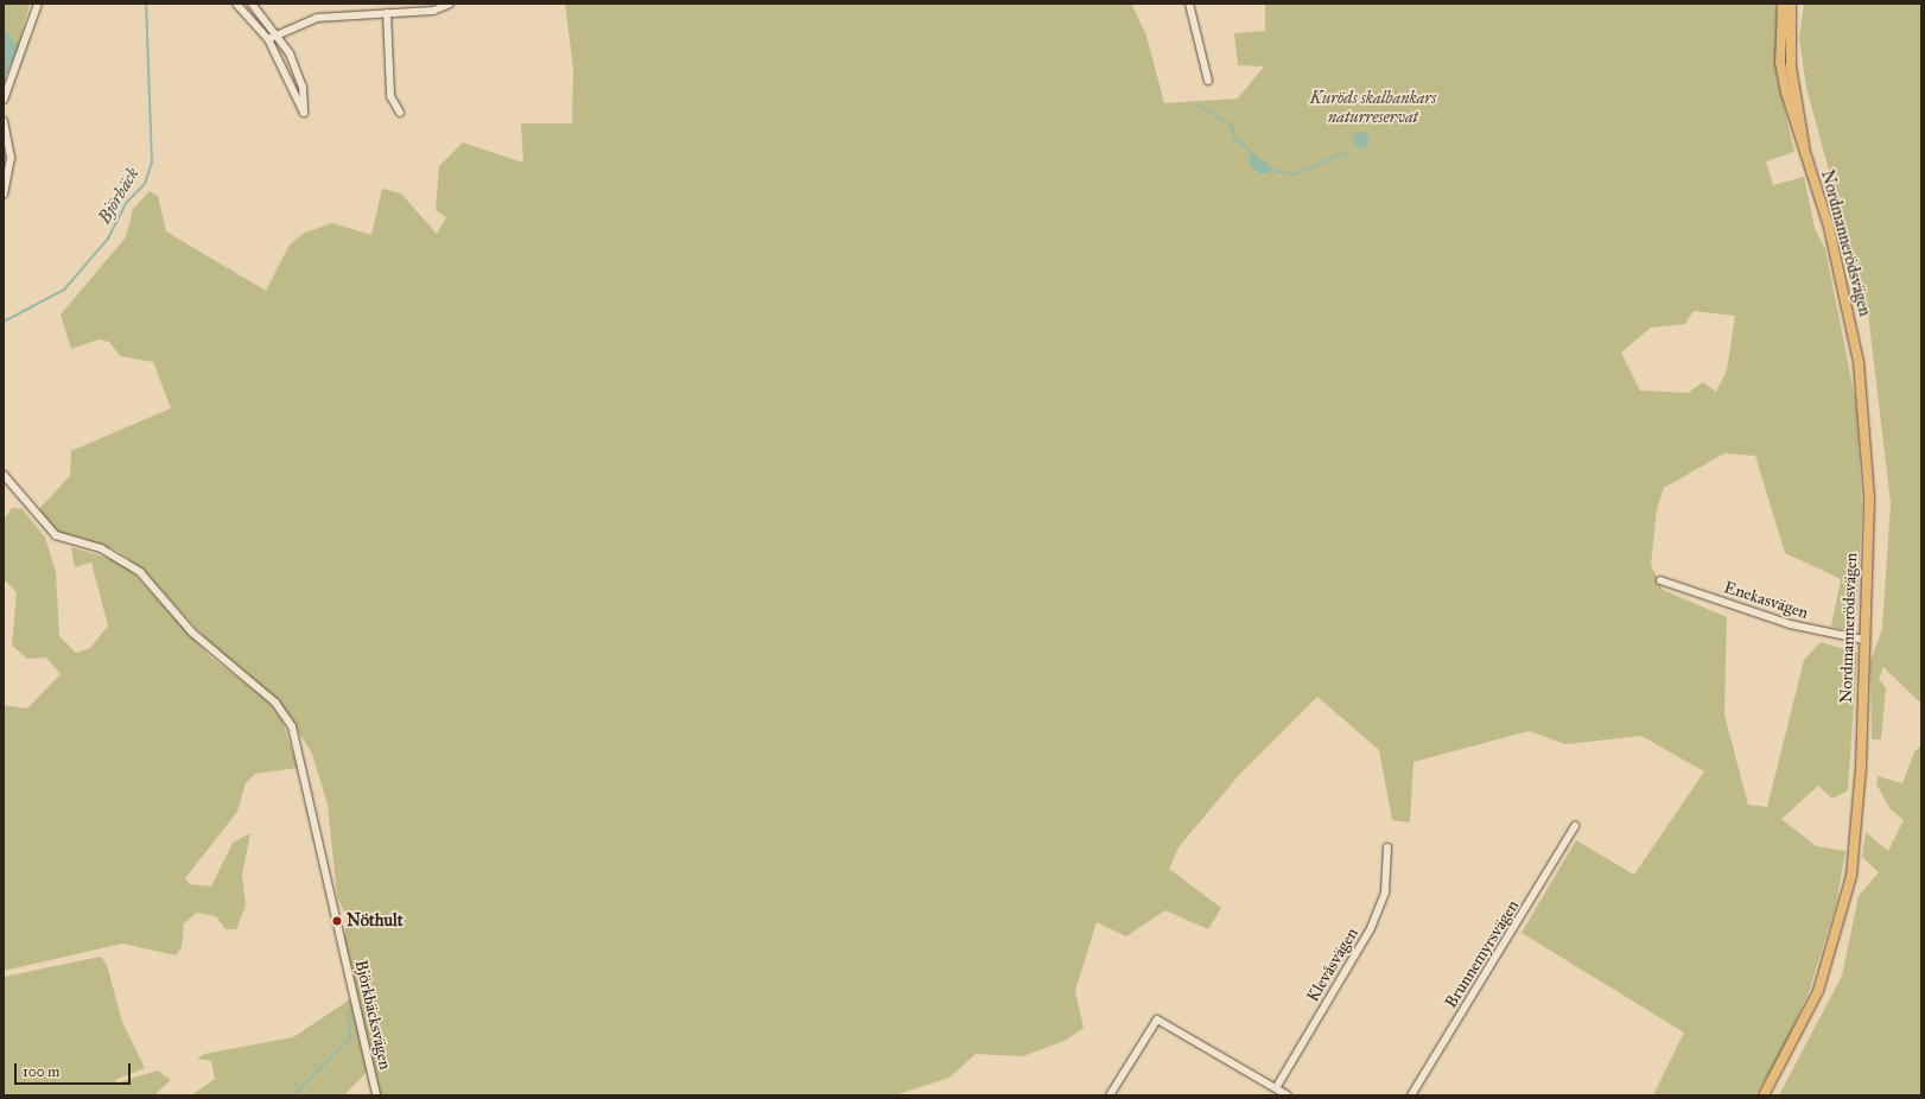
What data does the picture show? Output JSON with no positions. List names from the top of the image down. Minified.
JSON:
{"streets":{"main road":["Nordmannerödsvägen"],"street":["Enekasvägen","Brunnemyrsvägen","Klevåsvägen","Björkbäcksvägen"]},"crossings":[["Nordmannerödsvägen","Enekasvägen"]],"water":["Björbäck"],"parks":["Kuröds skalbankars naturreservat"],"places":["Nöthult"],"scale_bar":"100 m"}
